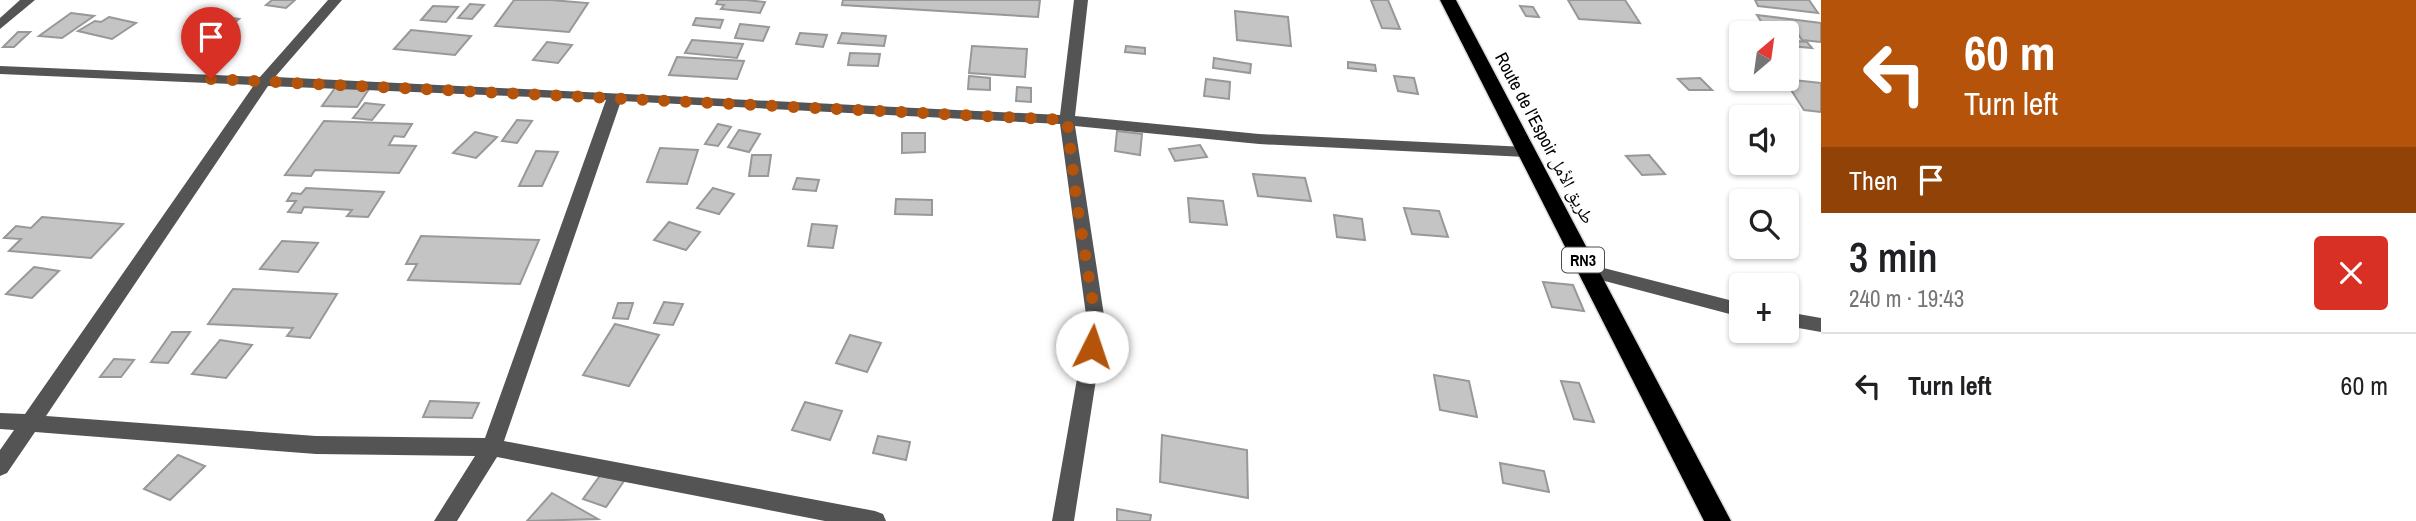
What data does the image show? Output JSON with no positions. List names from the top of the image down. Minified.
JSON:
{"streets":{"highway":["Route de l’Espoir طريق الأمل","RN3"]},"north":"top right","page":{"turn":["60 m","Turn left"],"map_buttons":"+","then":"Then","heading":["3 min","240 m · 19:43"],"list":[{"name":"Turn left","value":"60 m"}]}}
